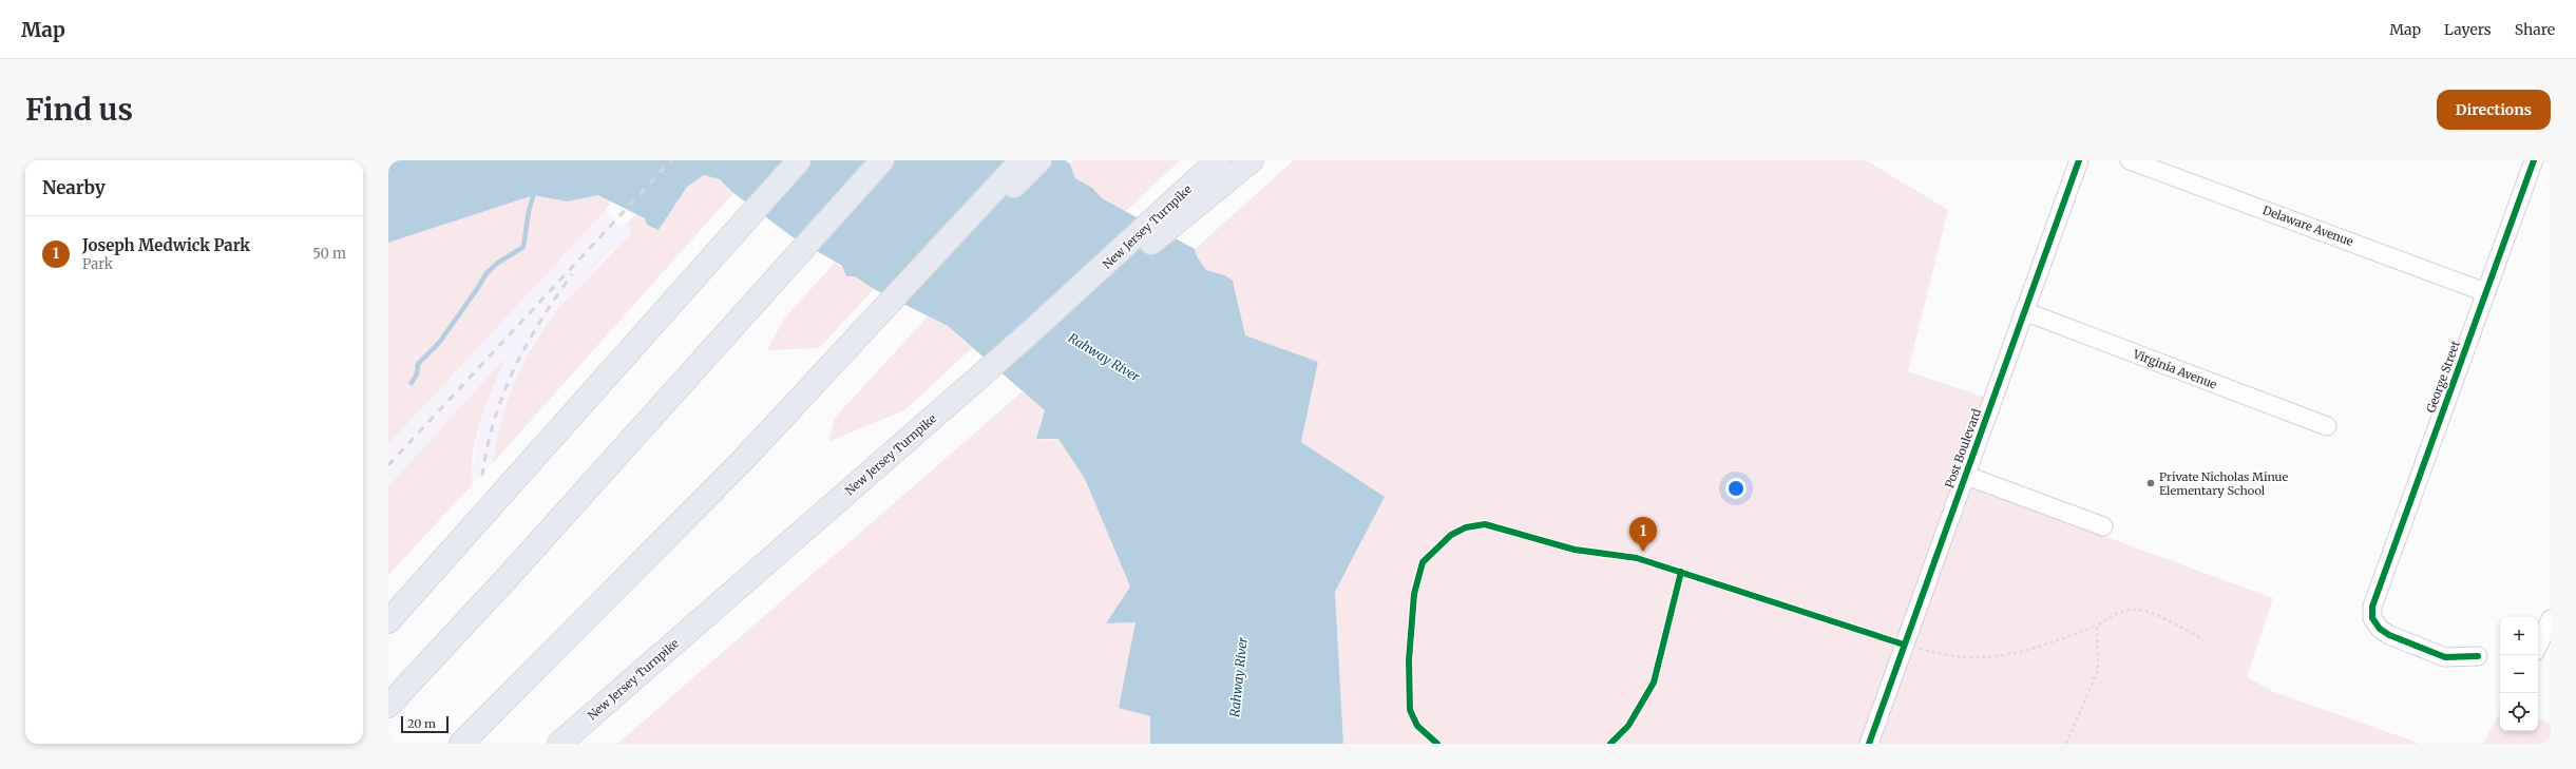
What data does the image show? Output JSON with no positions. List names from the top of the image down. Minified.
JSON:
{"streets":{"highway":["New Jersey Turnpike"],"street":["Delaware Avenue","Virginia Avenue","George Street","Post Boulevard"]},"crossings":[["Delaware Avenue","George Street"],["Virginia Avenue","Post Boulevard"]],"water":["Rahway River"],"places":["Private Nicholas Minue Elementary School"],"scale_bar":"20 m","page":{"header":"Map","nav":["Map","Layers","Share"],"buttons":"Directions","title":"Find us","heading":"Nearby","list":[{"mark":"1","name":"Joseph Medwick Park","note":"Park","value":"50 m"}],"pins":"1","map_buttons":["+","−"],"scale":"20 m"}}
